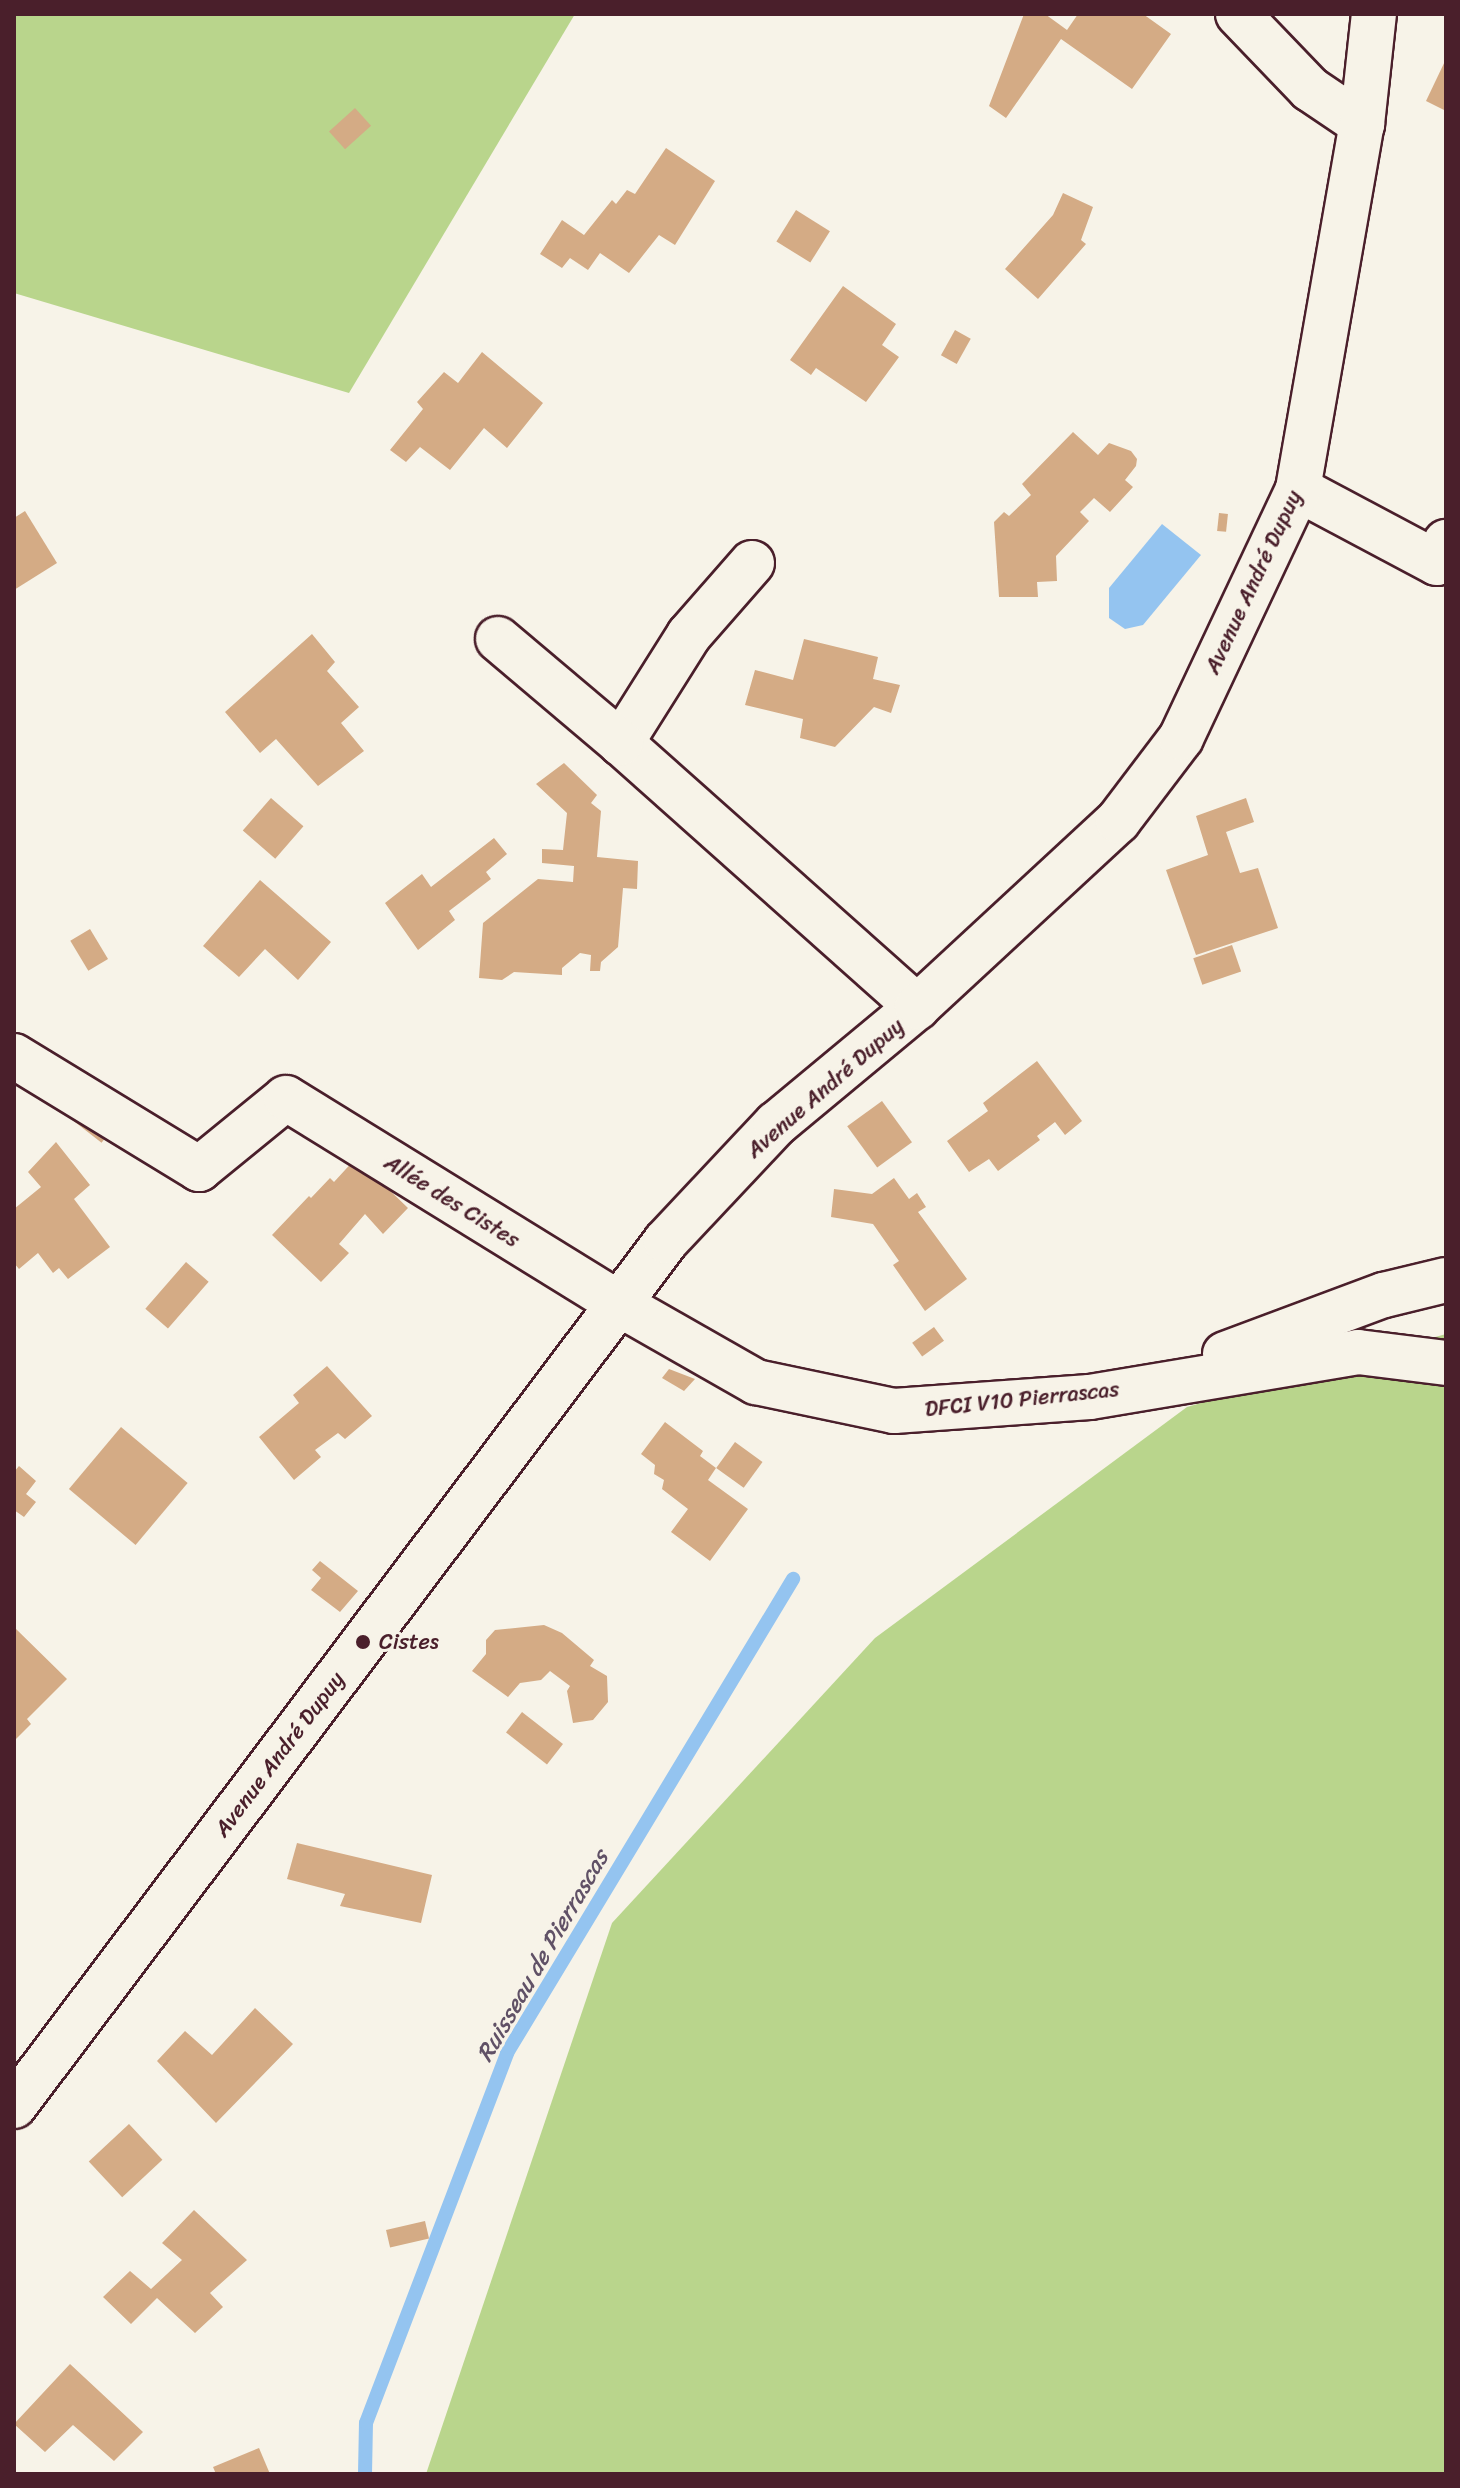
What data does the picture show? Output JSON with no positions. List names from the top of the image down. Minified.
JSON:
{"streets":{"street":["Avenue André Dupuy","Allée des Cistes","DFCI V10 Pierrascas"]},"crossings":[["Avenue André Dupuy","Allée des Cistes"],["Avenue André Dupuy","DFCI V10 Pierrascas"],["Allée des Cistes","DFCI V10 Pierrascas"]],"water":["Ruisseau de Pierrascas"],"places":["Cistes"]}
